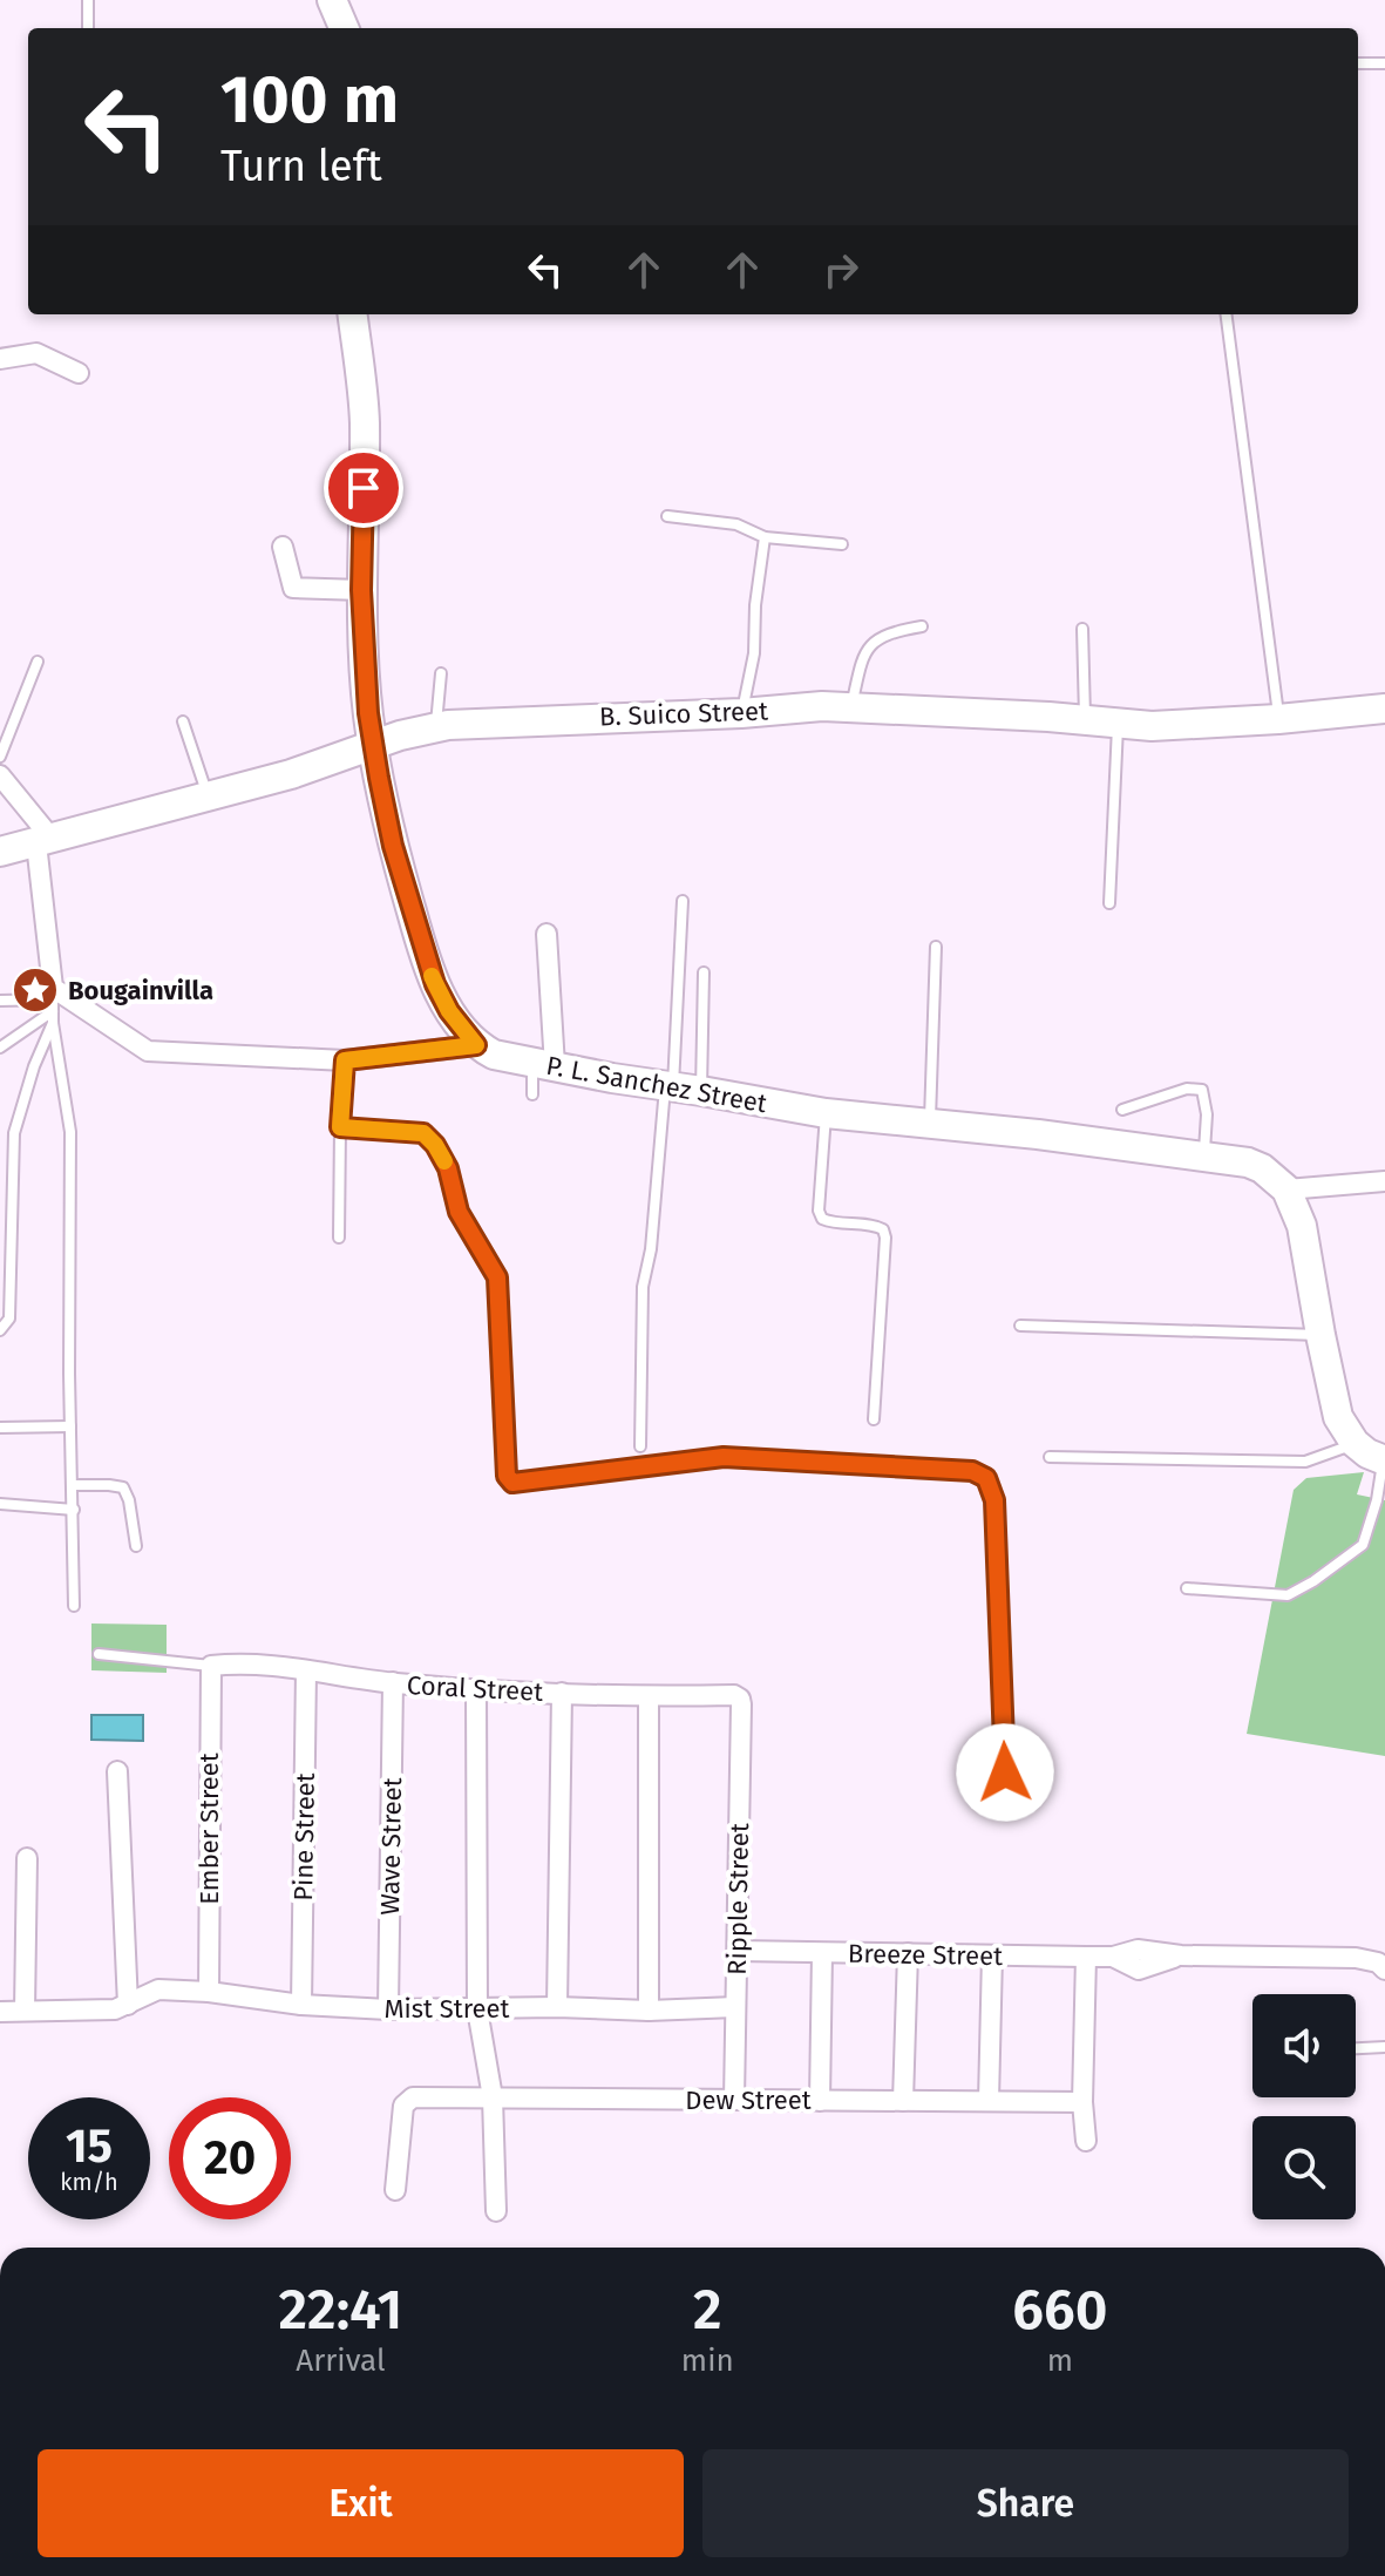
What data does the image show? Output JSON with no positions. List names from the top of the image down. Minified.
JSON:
{"streets":{"street":["B. Suico Street","P. L. Sanchez Street","Coral Street","Ember Street","Pine Street","Wave Street","Ripple Street","Breeze Street","Mist Street","Dew Street"]},"crossings":[["Coral Street","Ember Street"],["Coral Street","Pine Street"],["Coral Street","Wave Street"],["Coral Street","Ripple Street"],["Ember Street","Mist Street"],["Pine Street","Mist Street"],["Wave Street","Mist Street"],["Ripple Street","Breeze Street"],["Ripple Street","Mist Street"],["Ripple Street","Dew Street"]],"places":{"place":["Bougainvilla"]},"page":{"turn":["100 m","Turn left"],"speed":"15 km/h","limit":"20","eta":["22:41","Arrival","2","min","660","m"],"buttons":["Exit","Share"]}}
